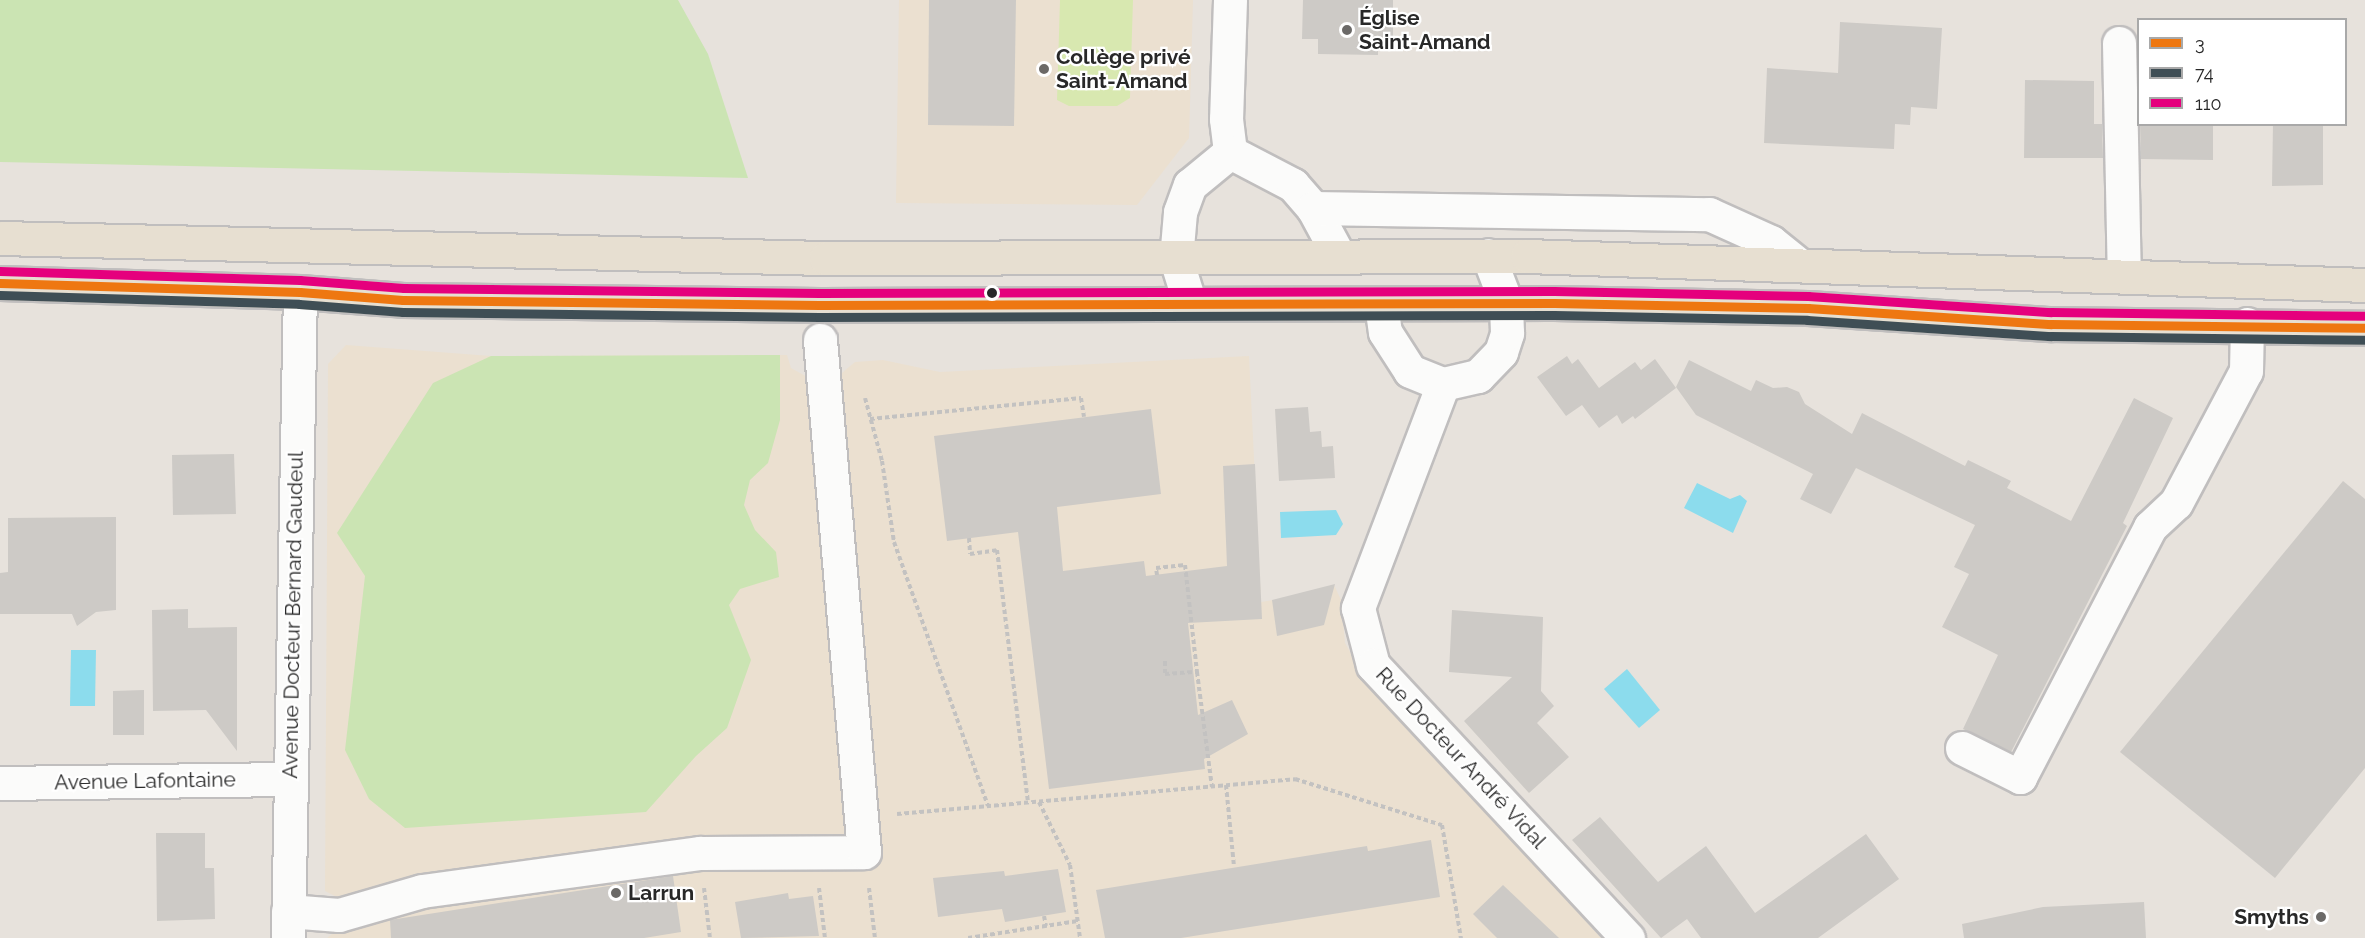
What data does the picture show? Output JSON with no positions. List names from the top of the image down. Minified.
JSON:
{"streets":{"street":["Avenue Docteur Bernard Gaudeul","Rue Docteur André Vidal","Avenue Lafontaine"]},"crossings":[["Avenue Docteur Bernard Gaudeul","Avenue Lafontaine"]],"places":["Église Saint-Amand","Collège privé Saint-Amand","Larrun","Smyths"],"lines":["transit line 110","transit line 3","transit line 74"],"legend":["3","74","110"]}
